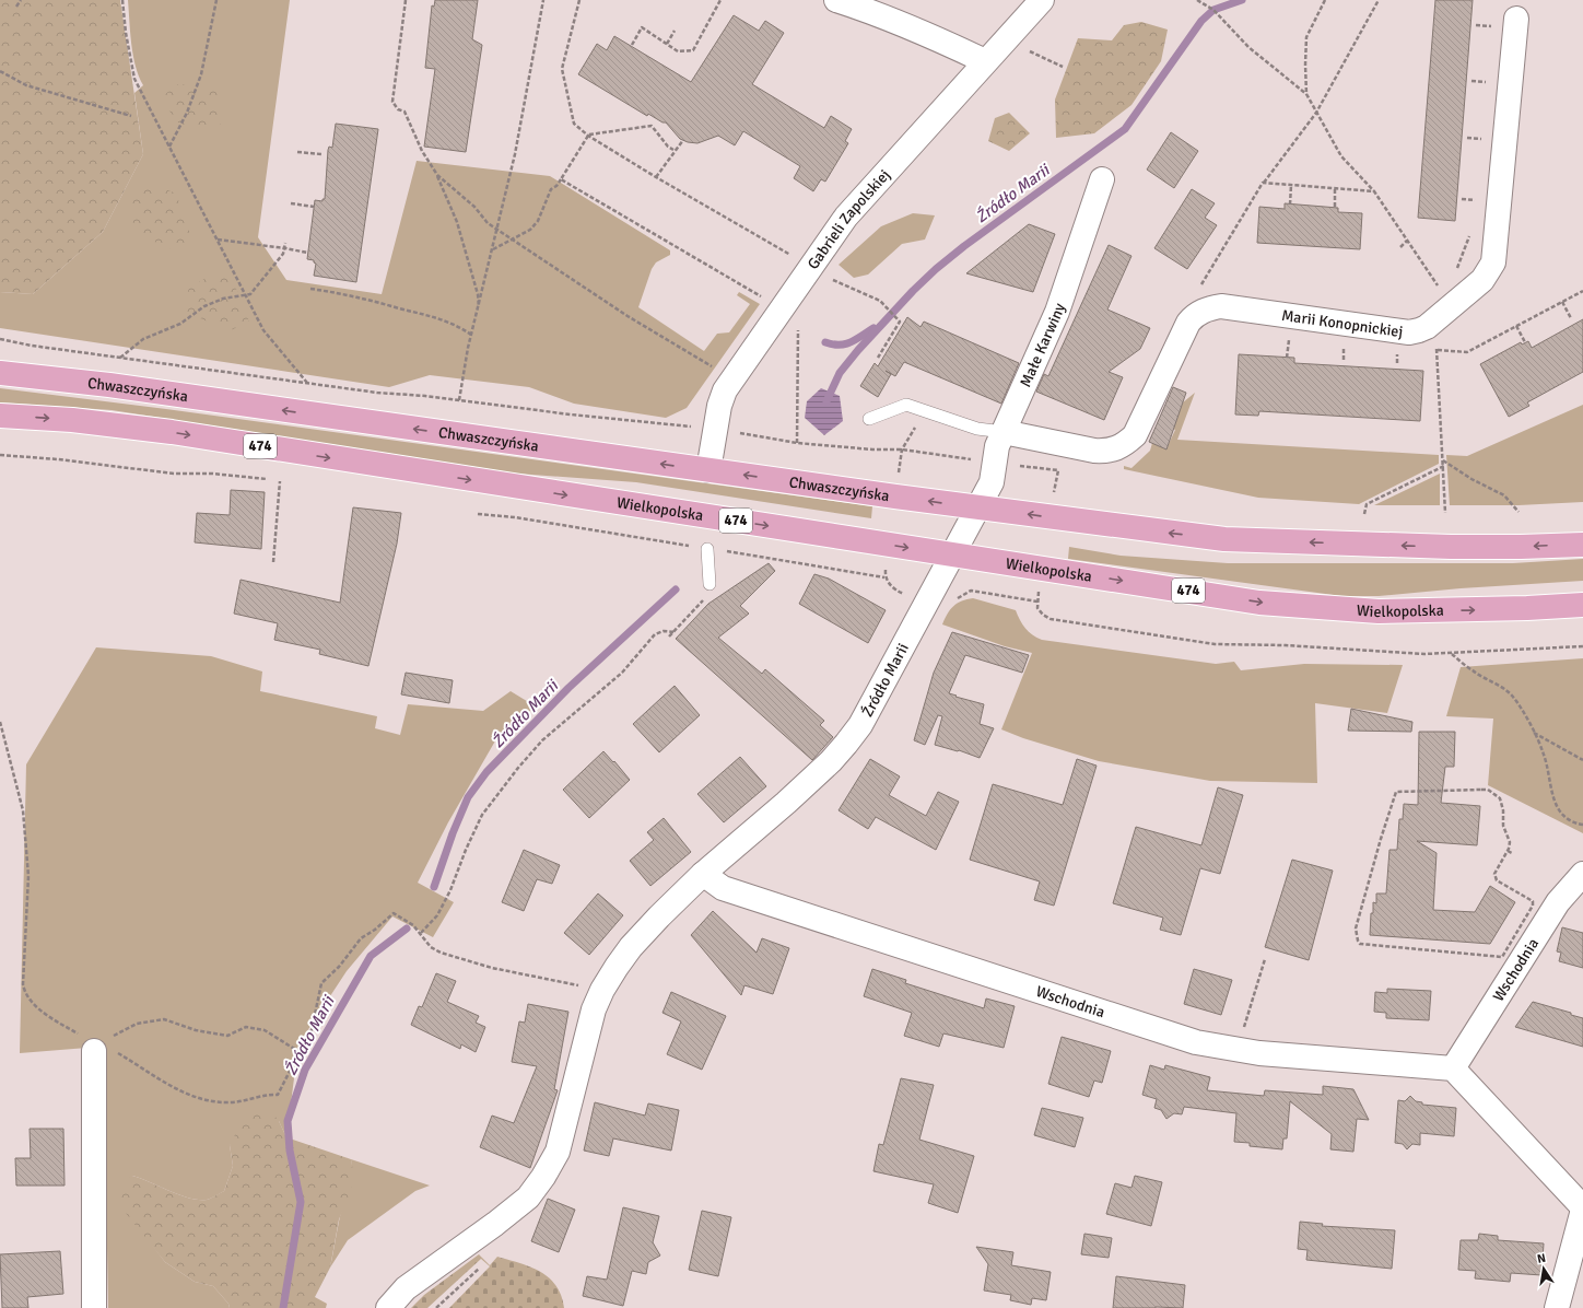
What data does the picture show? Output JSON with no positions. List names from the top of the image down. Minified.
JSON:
{"streets":{"main road":["Chwaszczyńska","474","Wielkopolska"],"street":["Gabrieli Zapolskiej","Marii Konopnickiej","Małe Karwiny","Źródło Marii","Wschodnia"]},"crossings":[["Gabrieli Zapolskiej","Chwaszczyńska"],["Marii Konopnickiej","Małe Karwiny"],["Małe Karwiny","Chwaszczyńska"],["Małe Karwiny","Źródło Marii"],["Chwaszczyńska","Źródło Marii"],["Wielkopolska","Źródło Marii"],["Źródło Marii","Wschodnia"]],"one_way":["Chwaszczyńska"],"water":["Źródło Marii"],"north":"top"}
